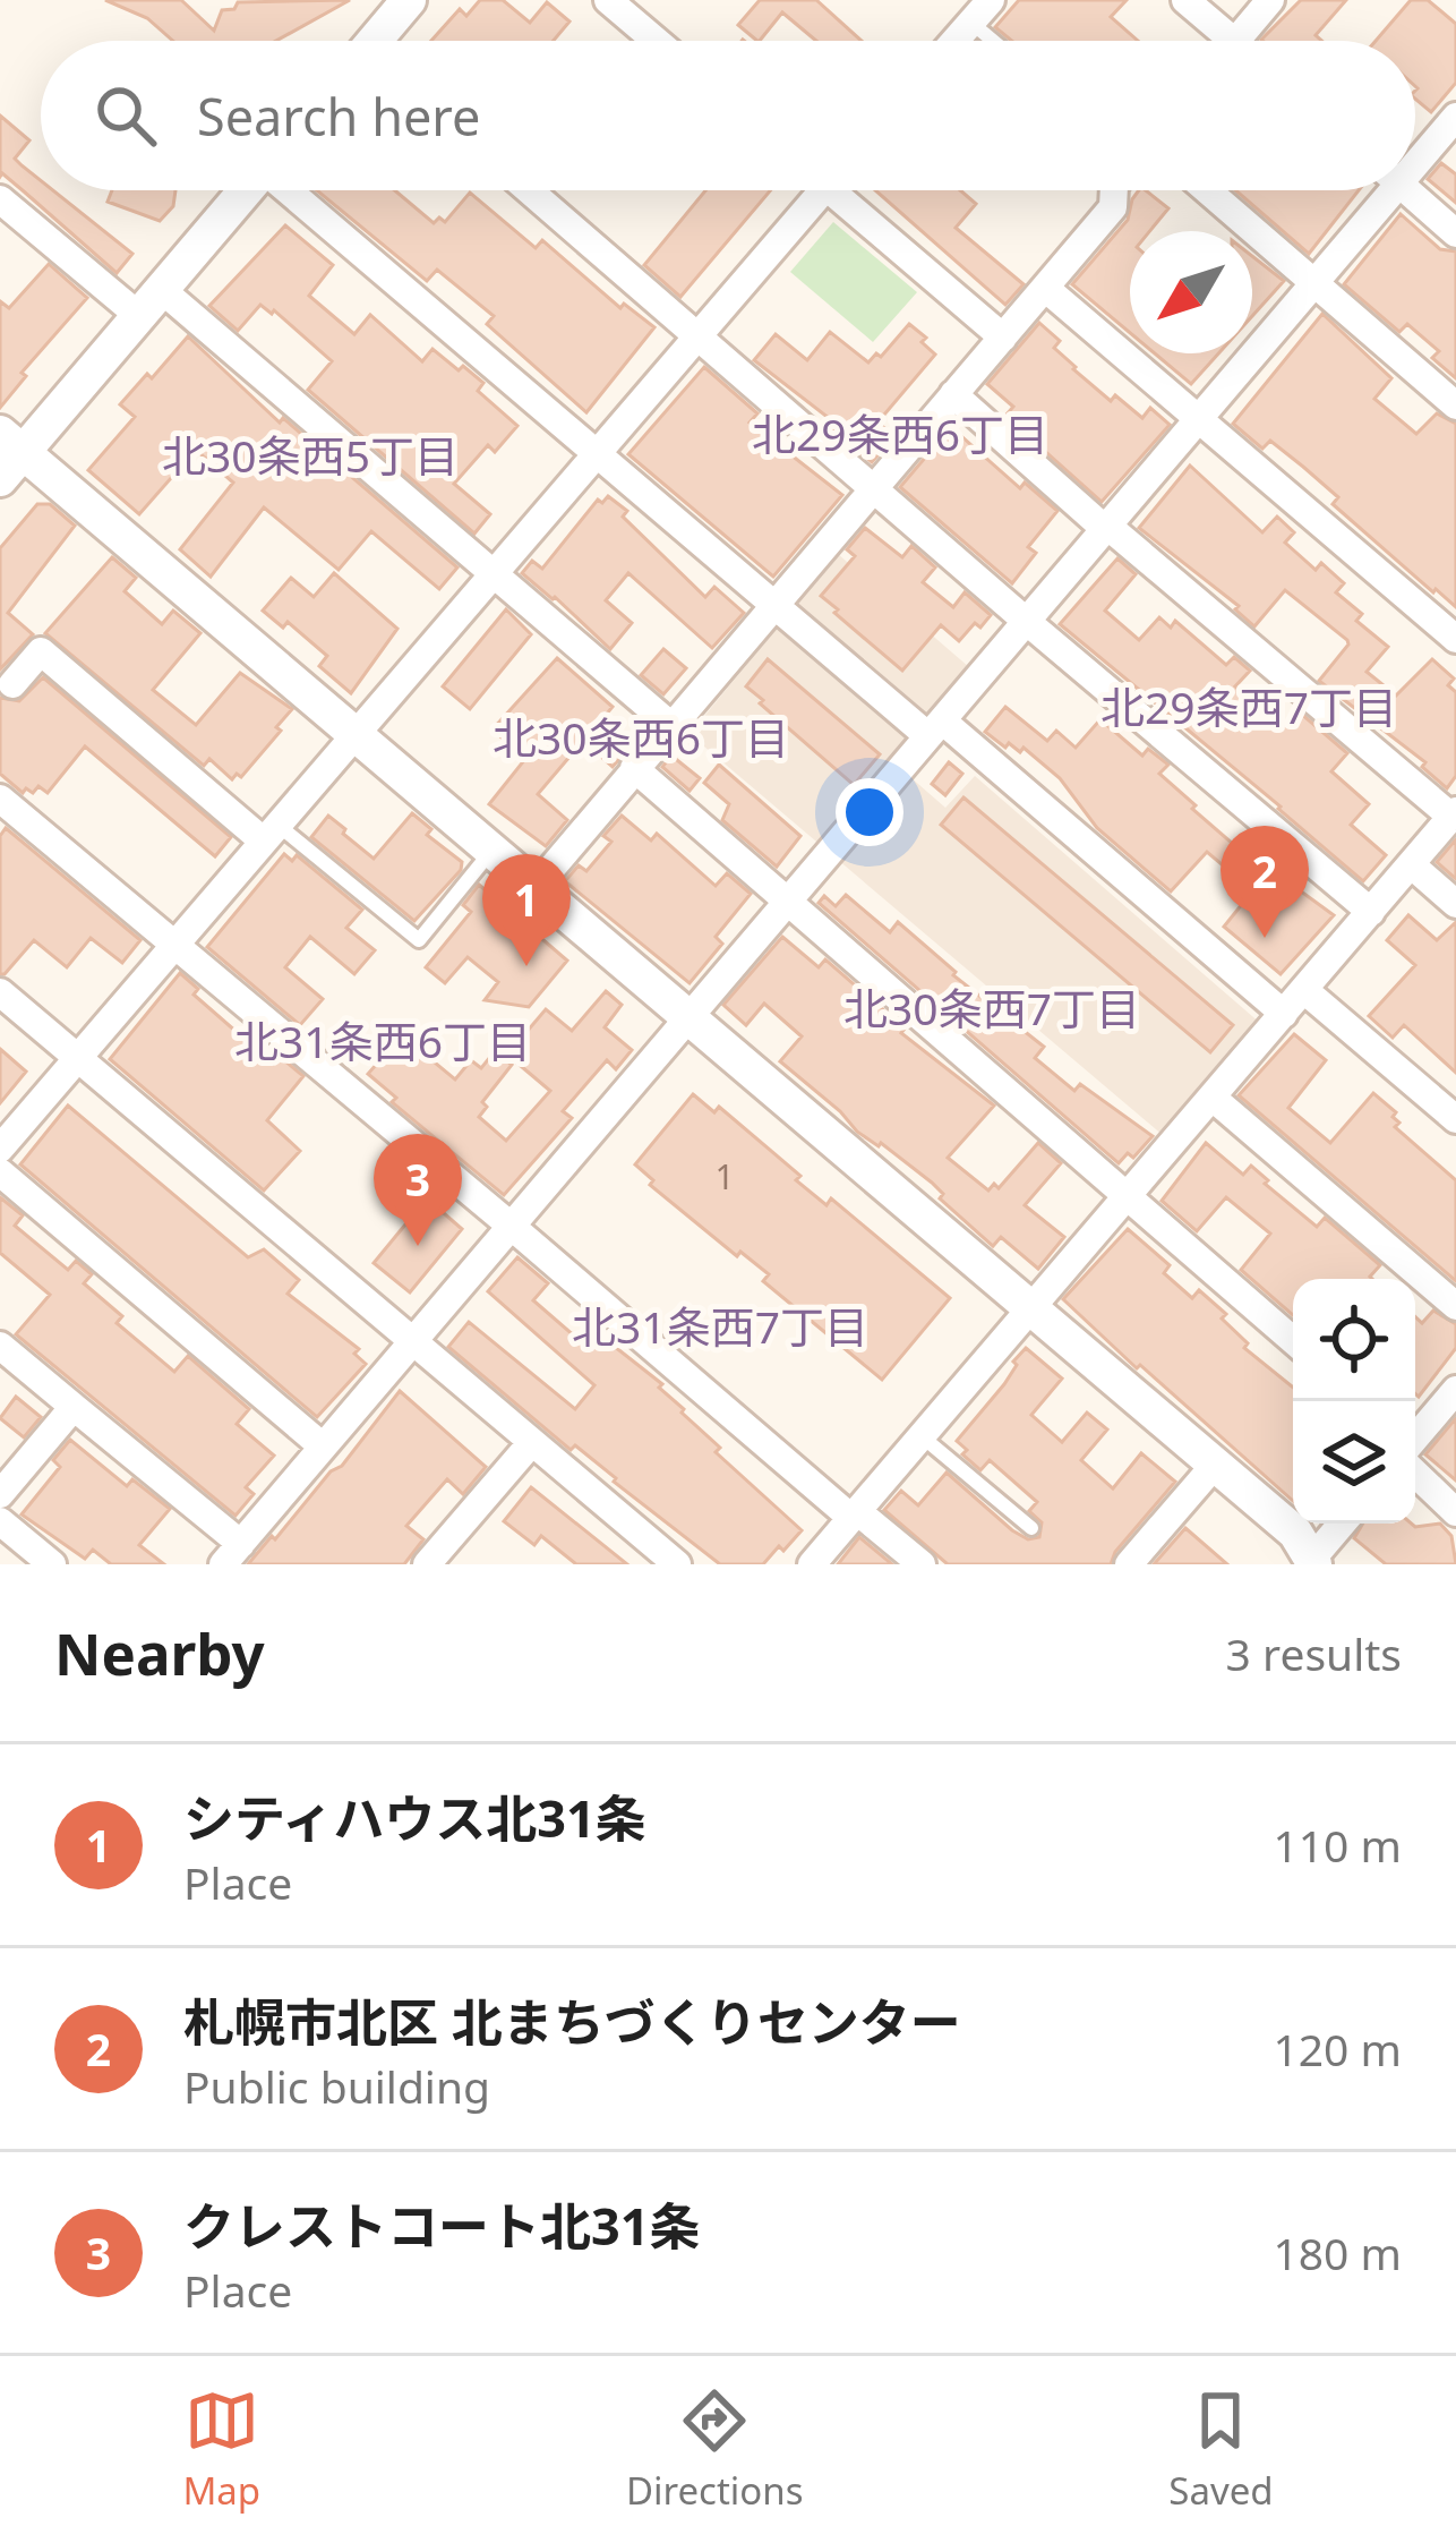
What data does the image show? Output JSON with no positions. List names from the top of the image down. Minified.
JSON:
{"districts":["北29条西6丁目","北30条西5丁目","北29条西7丁目","北30条西6丁目","北30条西7丁目","北31条西6丁目","北31条西7丁目"],"house_numbers":["1"],"north":"bottom left","page":{"search":"Search here","pins":["2","1","3"],"heading":["Nearby","3 results"],"list":[{"mark":"1","name":"シティハウス北31条","note":"Place","value":"110 m"},{"mark":"2","name":"札幌市北区 北まちづくりセンター","note":"Public building","value":"120 m"},{"mark":"3","name":"クレストコート北31条","note":"Place","value":"180 m"}],"nav":["Map","Directions","Saved"]}}
